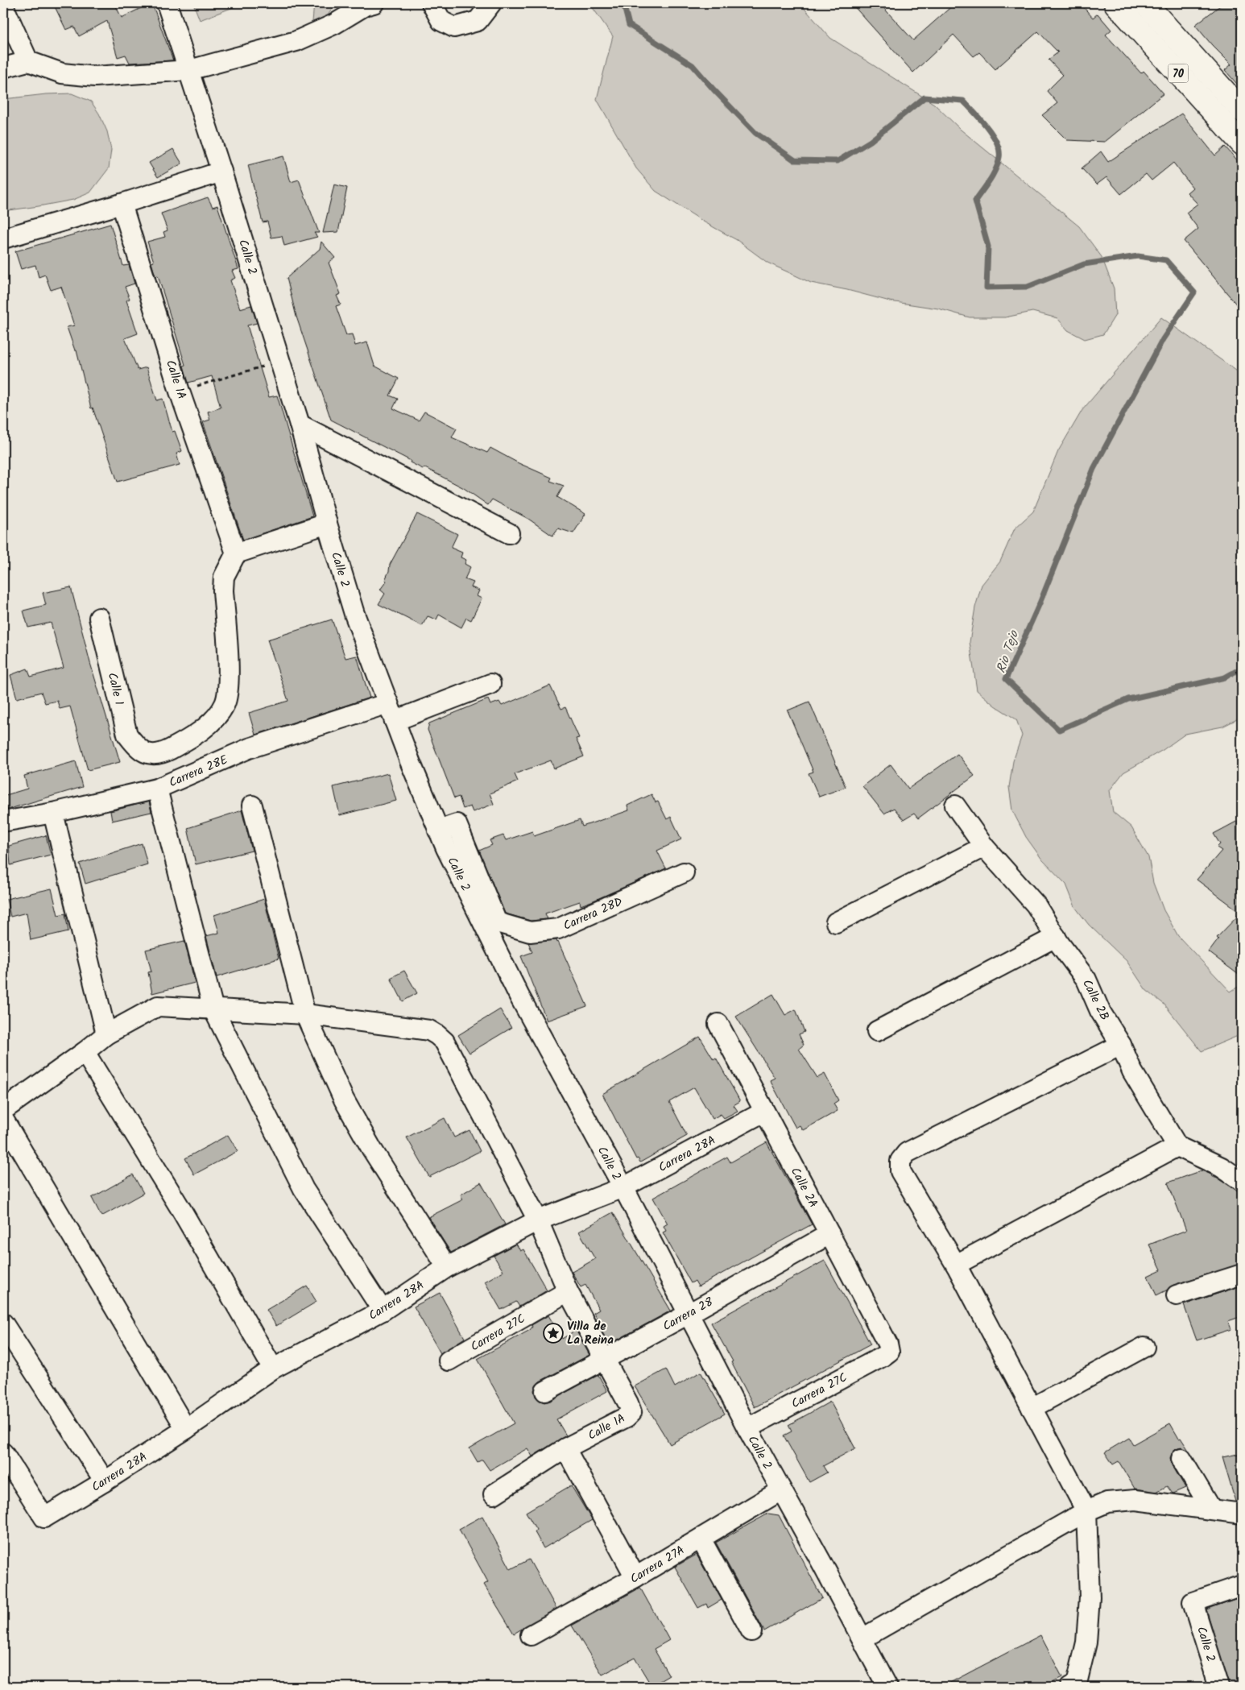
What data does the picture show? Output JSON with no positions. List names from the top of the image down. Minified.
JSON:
{"streets":{"main road":["70"],"street":["Calle 2","Calle 1A","Calle 1","Carrera 28E","Carrera 28D","Calle 2B","Carrera 28A","Calle 2A","Carrera 28","Carrera 27C","Carrera 27A"]},"crossings":[["Calle 2","Carrera 28E"],["Calle 2","Carrera 28A"],["Calle 2","Carrera 28"],["Calle 2","Carrera 27C"],["Calle 2","Carrera 27A"],["Calle 1A","Calle 1"],["Calle 1A","Carrera 28A"],["Calle 1A","Carrera 28"],["Calle 1A","Carrera 27C"],["Carrera 28A","Calle 2A"],["Calle 2A","Carrera 28"],["Calle 2A","Carrera 27C"]],"water":["Rio Tejo"],"places":{"place":["Villa de La Reina"]}}
